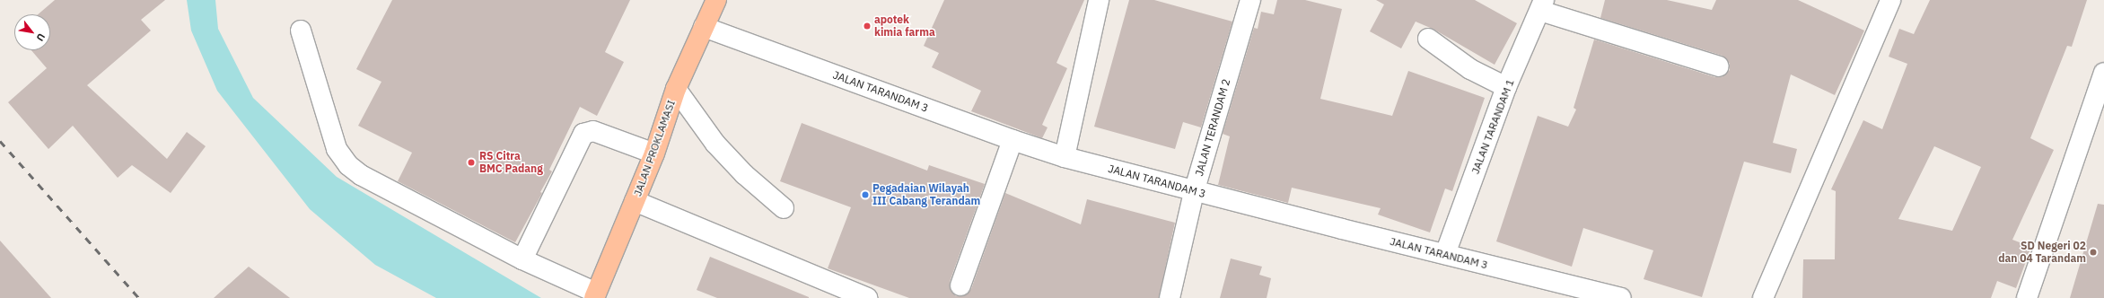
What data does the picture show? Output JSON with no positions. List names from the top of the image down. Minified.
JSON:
{"streets":{"main road":["JALAN PROKLAMASI"],"street":["JALAN TARANDAM 3","JALAN TARANDAM 1","JALAN TERANDAM 2"]},"crossings":[["JALAN TARANDAM 3","JALAN TARANDAM 1"],["JALAN TARANDAM 3","JALAN TERANDAM 2"],["JALAN TARANDAM 3","JALAN PROKLAMASI"]],"places":["apotek kimia farma","RS Citra BMC Padang","Pegadaian Wilayah III Cabang Terandam","SD Negeri 02 dan 04 Tarandam"],"north":"bottom right"}
